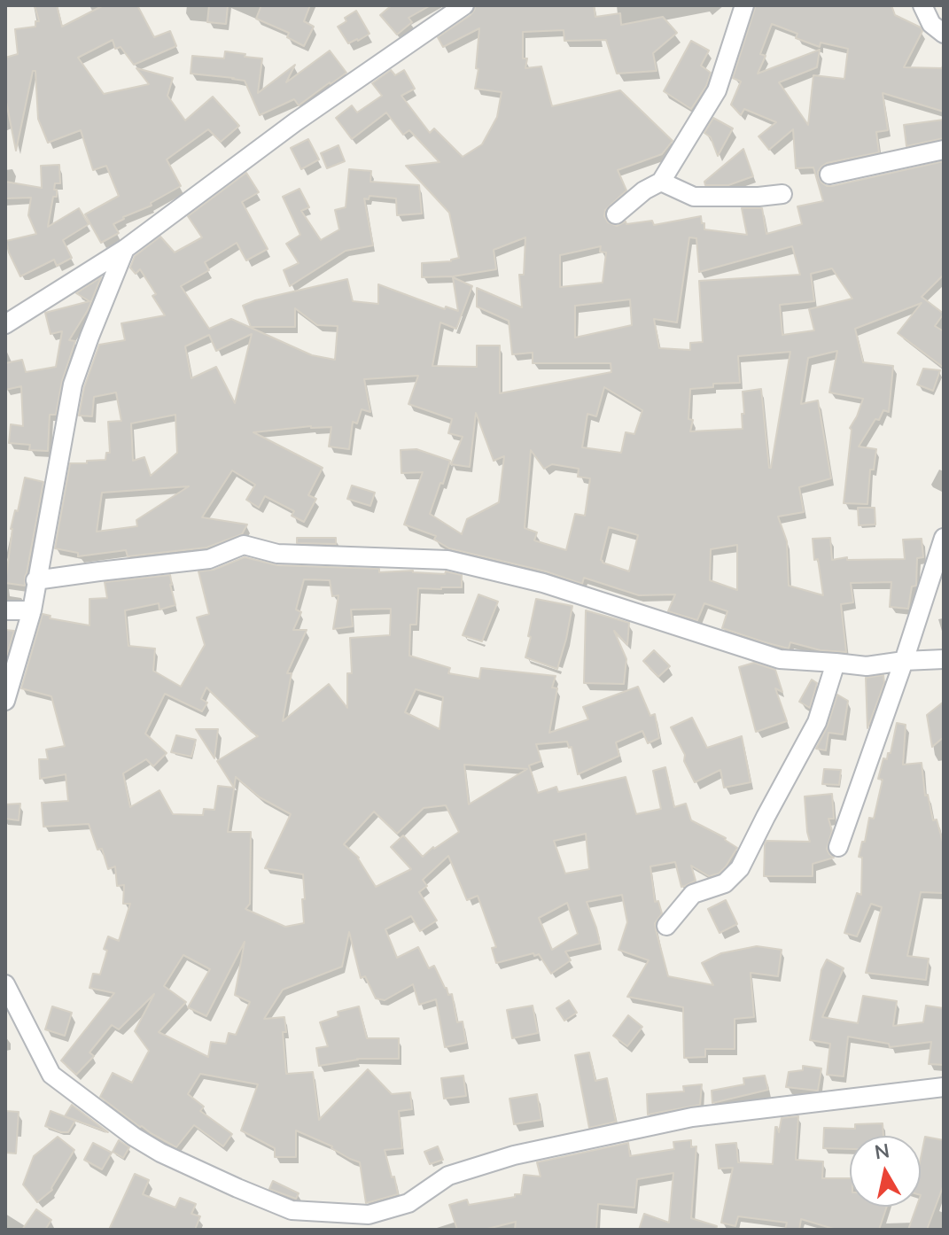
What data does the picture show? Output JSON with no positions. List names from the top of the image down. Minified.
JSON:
{"north":"top"}
